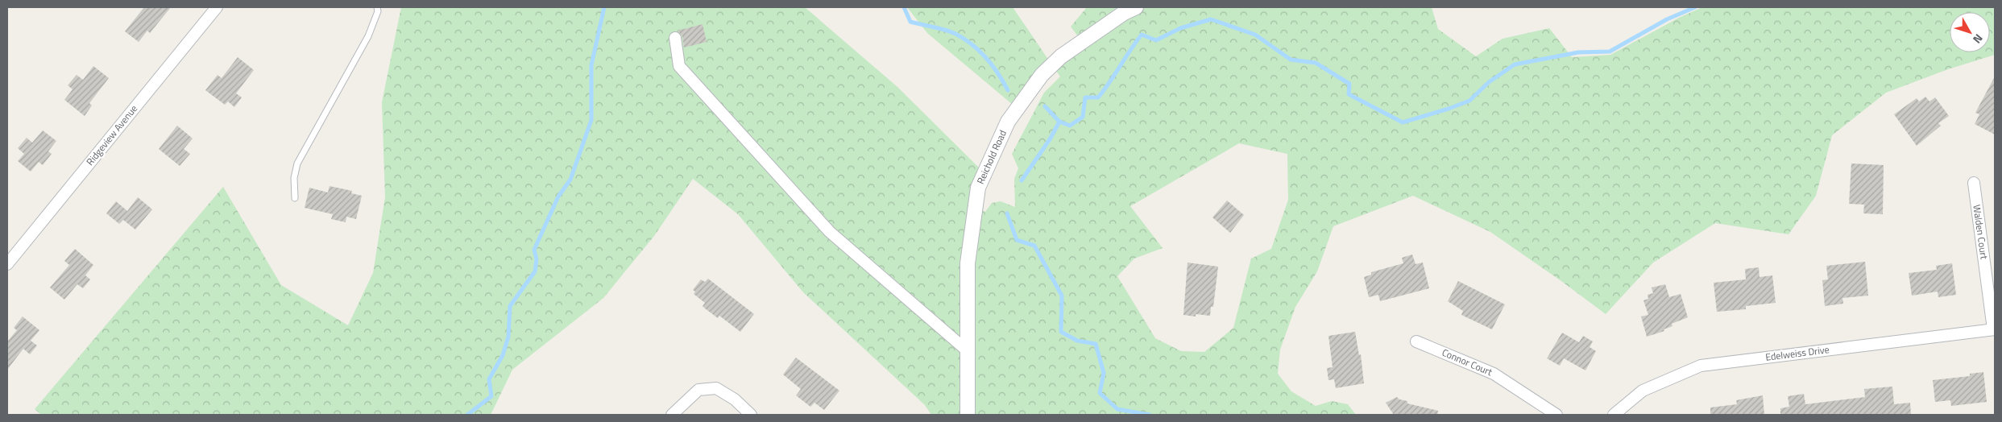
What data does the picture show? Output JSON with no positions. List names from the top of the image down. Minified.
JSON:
{"streets":{"street":["Ridgeview Avenue","Reichold Road","Walden Court","Edelweiss Drive","Connor Court"]},"crossings":[["Walden Court","Edelweiss Drive"]],"north":"bottom right"}
